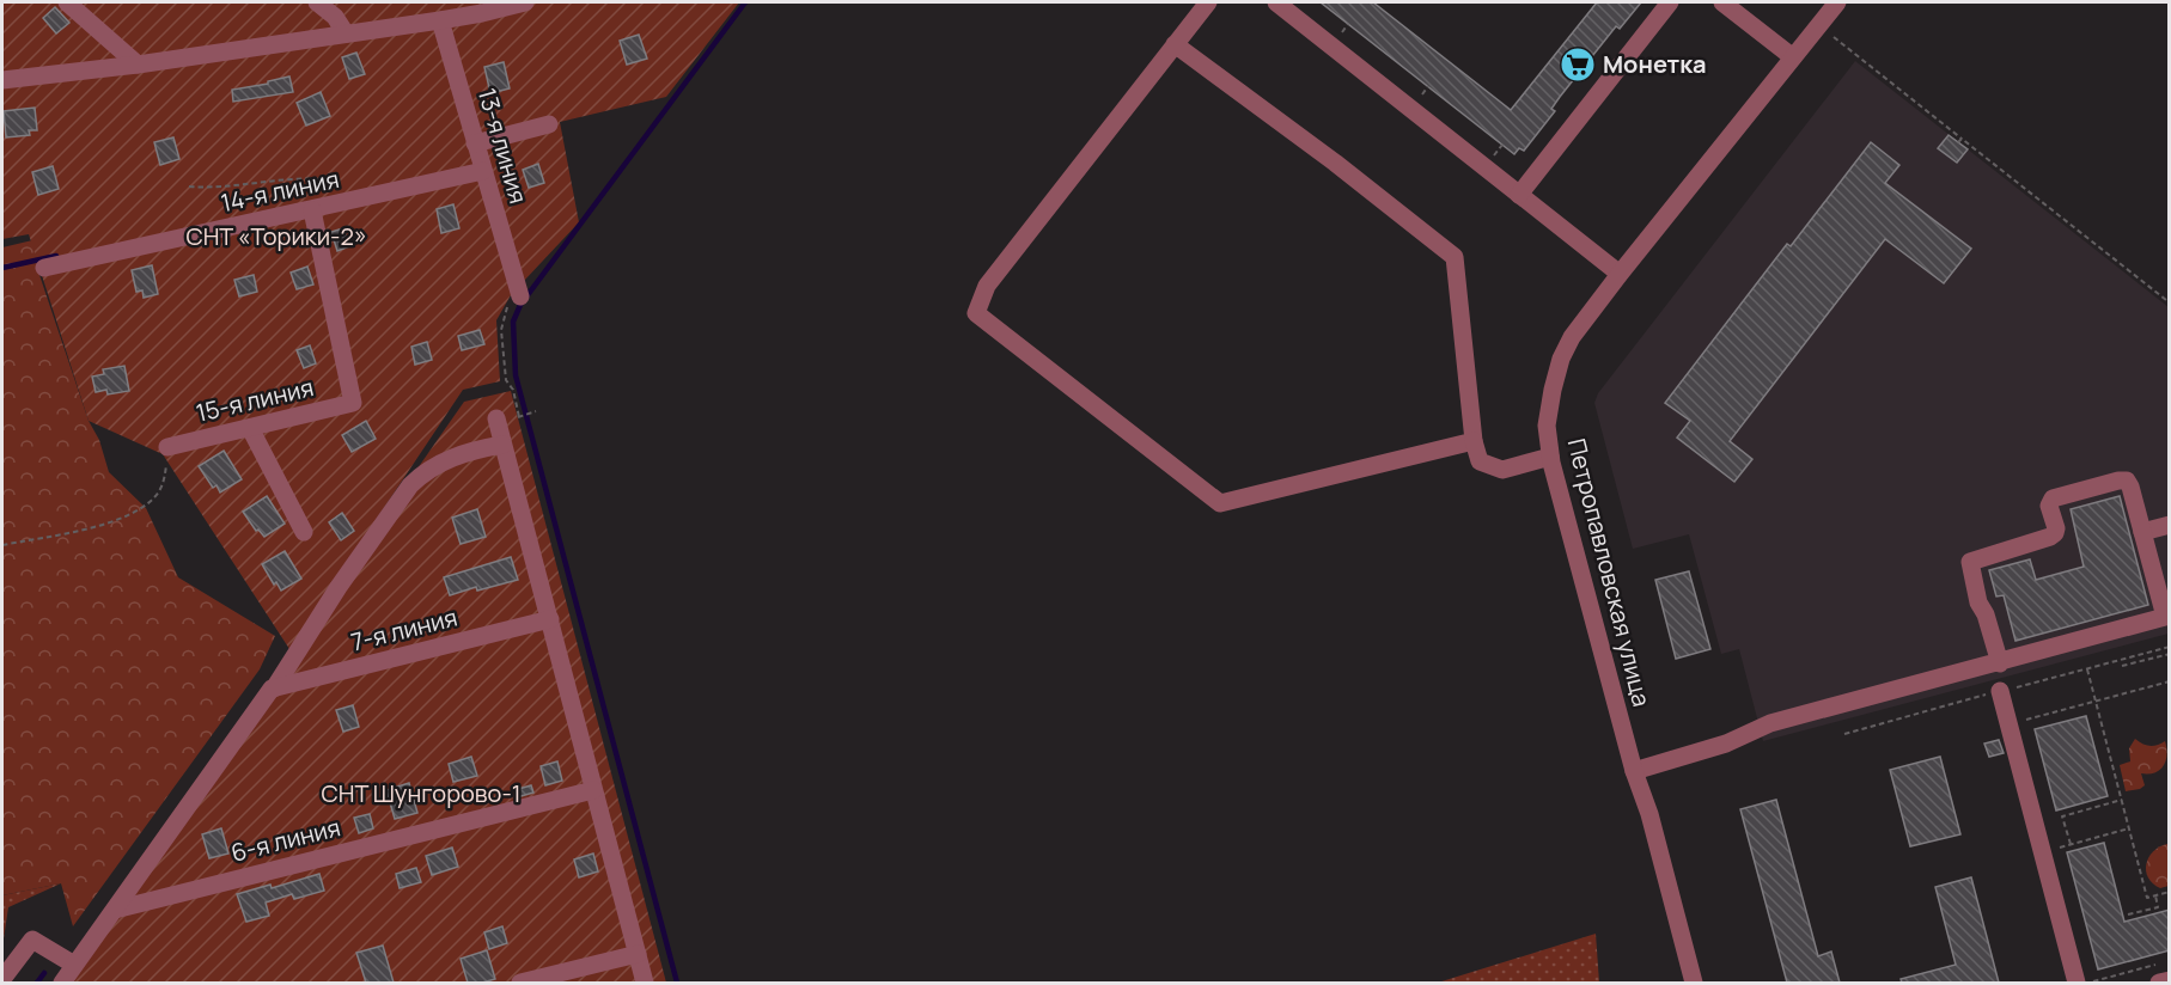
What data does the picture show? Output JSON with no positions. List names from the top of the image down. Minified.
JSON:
{"streets":{"street":["13-я линия","14-я линия","15-я линия","Петропавловская улица","7-я линия","6-я линия"]},"crossings":[["13-я линия","14-я линия"],["14-я линия","15-я линия"]],"parks":["СНТ «Торики-2»","СНТ Шунгорово-1"],"places":{"supermarket":["Монетка"]}}
